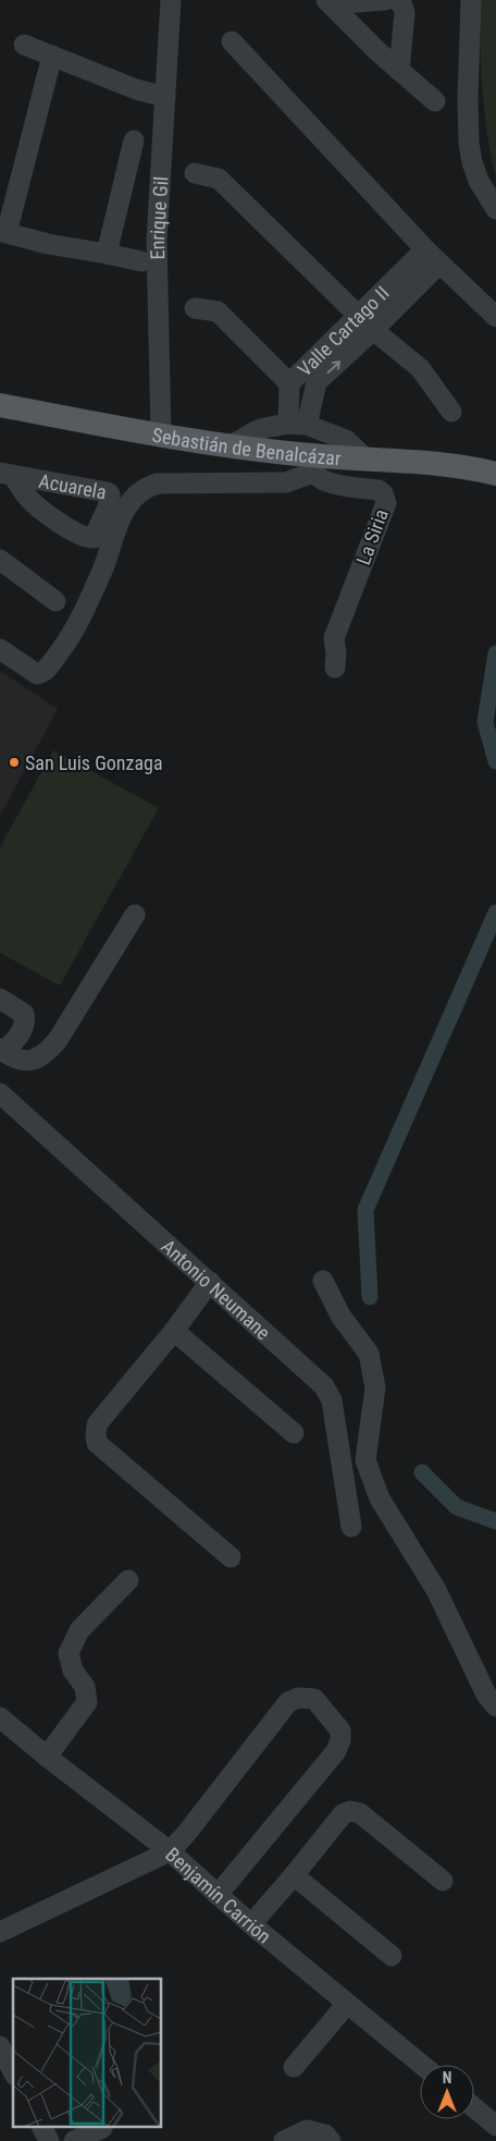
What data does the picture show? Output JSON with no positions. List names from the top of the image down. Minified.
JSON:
{"streets":{"main road":["Sebastián de Benalcázar"],"street":["Enrique Gil","Valle Cartago II","La Siria","Antonio Neumane","Benjamín Carrión"]},"crossings":[["Enrique Gil","Sebastián de Benalcázar"],["Sebastián de Benalcázar","La Siria"]],"places":["San Luis Gonzaga"],"north":"top"}
